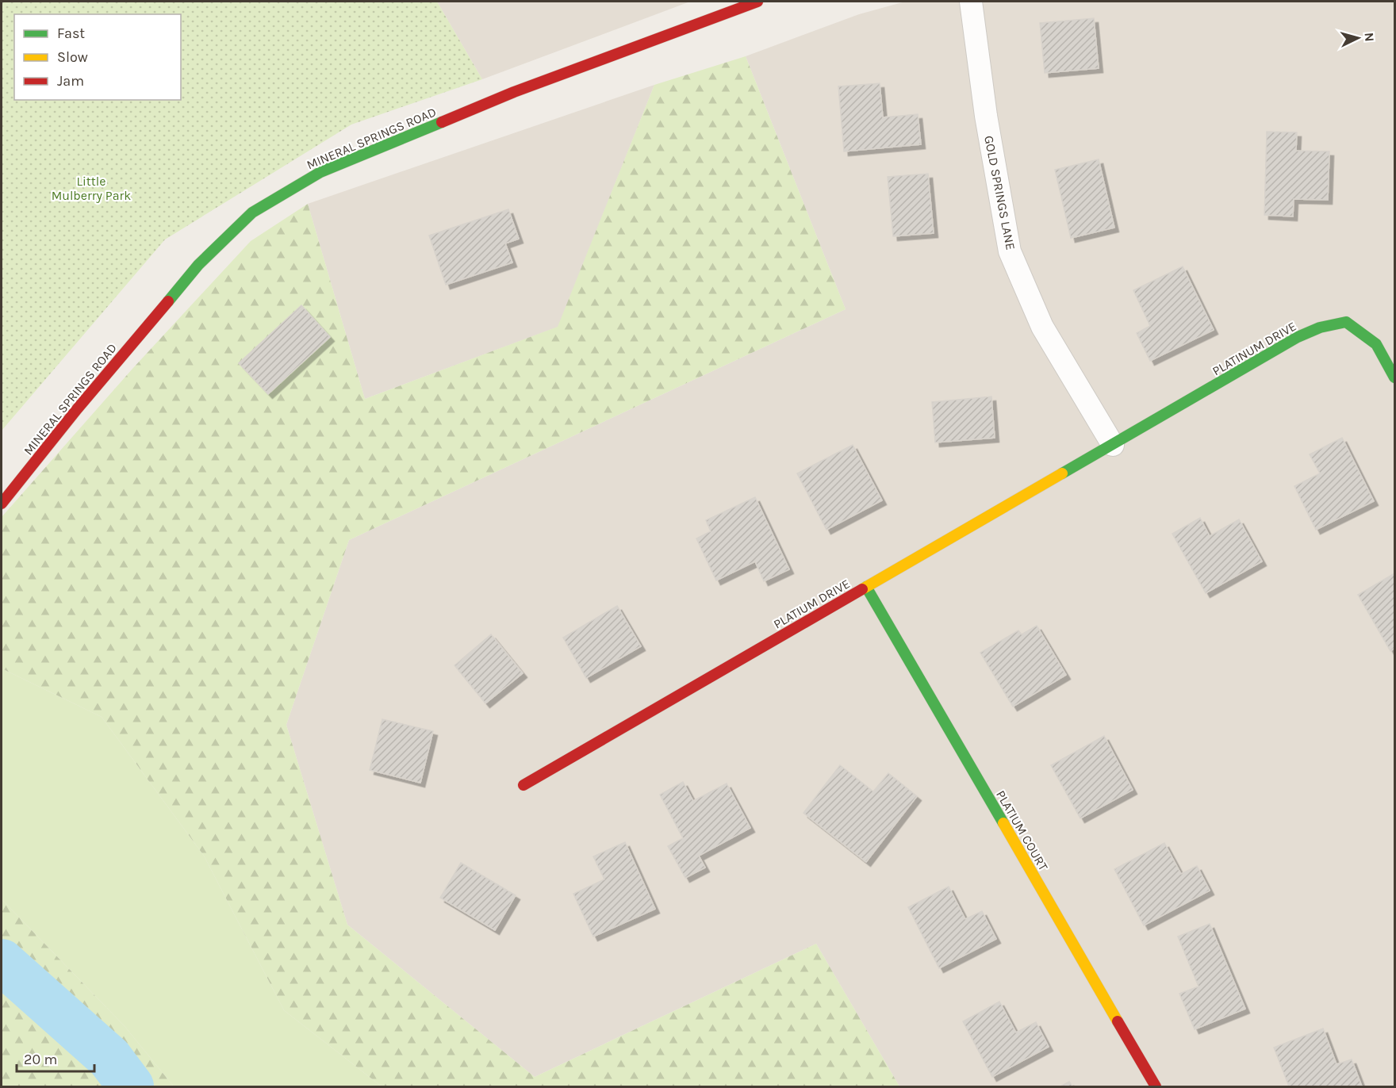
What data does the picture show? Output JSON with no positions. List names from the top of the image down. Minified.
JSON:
{"streets":{"street":["MINERAL SPRINGS ROAD","GOLD SPRINGS LANE","PLATINUM DRIVE","PLATIUM DRIVE","PLATIUM COURT"]},"crossings":[["GOLD SPRINGS LANE","PLATINUM DRIVE"],["GOLD SPRINGS LANE","PLATIUM DRIVE"],["PLATINUM DRIVE","PLATIUM DRIVE"],["PLATIUM DRIVE","PLATIUM COURT"]],"parks":["Little Mulberry Park"],"legend":["Fast","Slow","Jam"],"scale_bar":"20 m","north":"right"}
